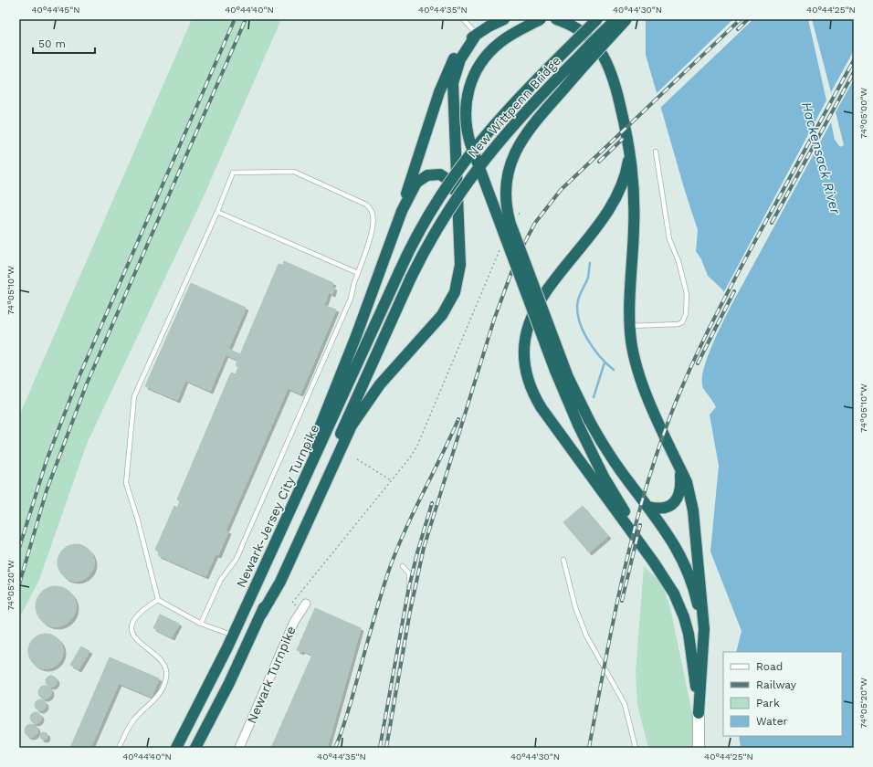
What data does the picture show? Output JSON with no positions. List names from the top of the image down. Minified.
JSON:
{"streets":{"highway":["New Wittpenn Bridge","Newark-Jersey City Turnpike"],"street":["Newark Turnpike"]},"crossings":[["New Wittpenn Bridge","Newark-Jersey City Turnpike"]],"water":["Hackensack River"],"legend":["Road","Railway","Park","Water"],"scale_bar":"50 m","coordinates":["40°44'45\"N","40°44'40\"N","40°44'35\"N","40°44'30\"N","40°44'25\"N","74°05'00\"W","74°05'10\"W","74°05'20\"W"]}
